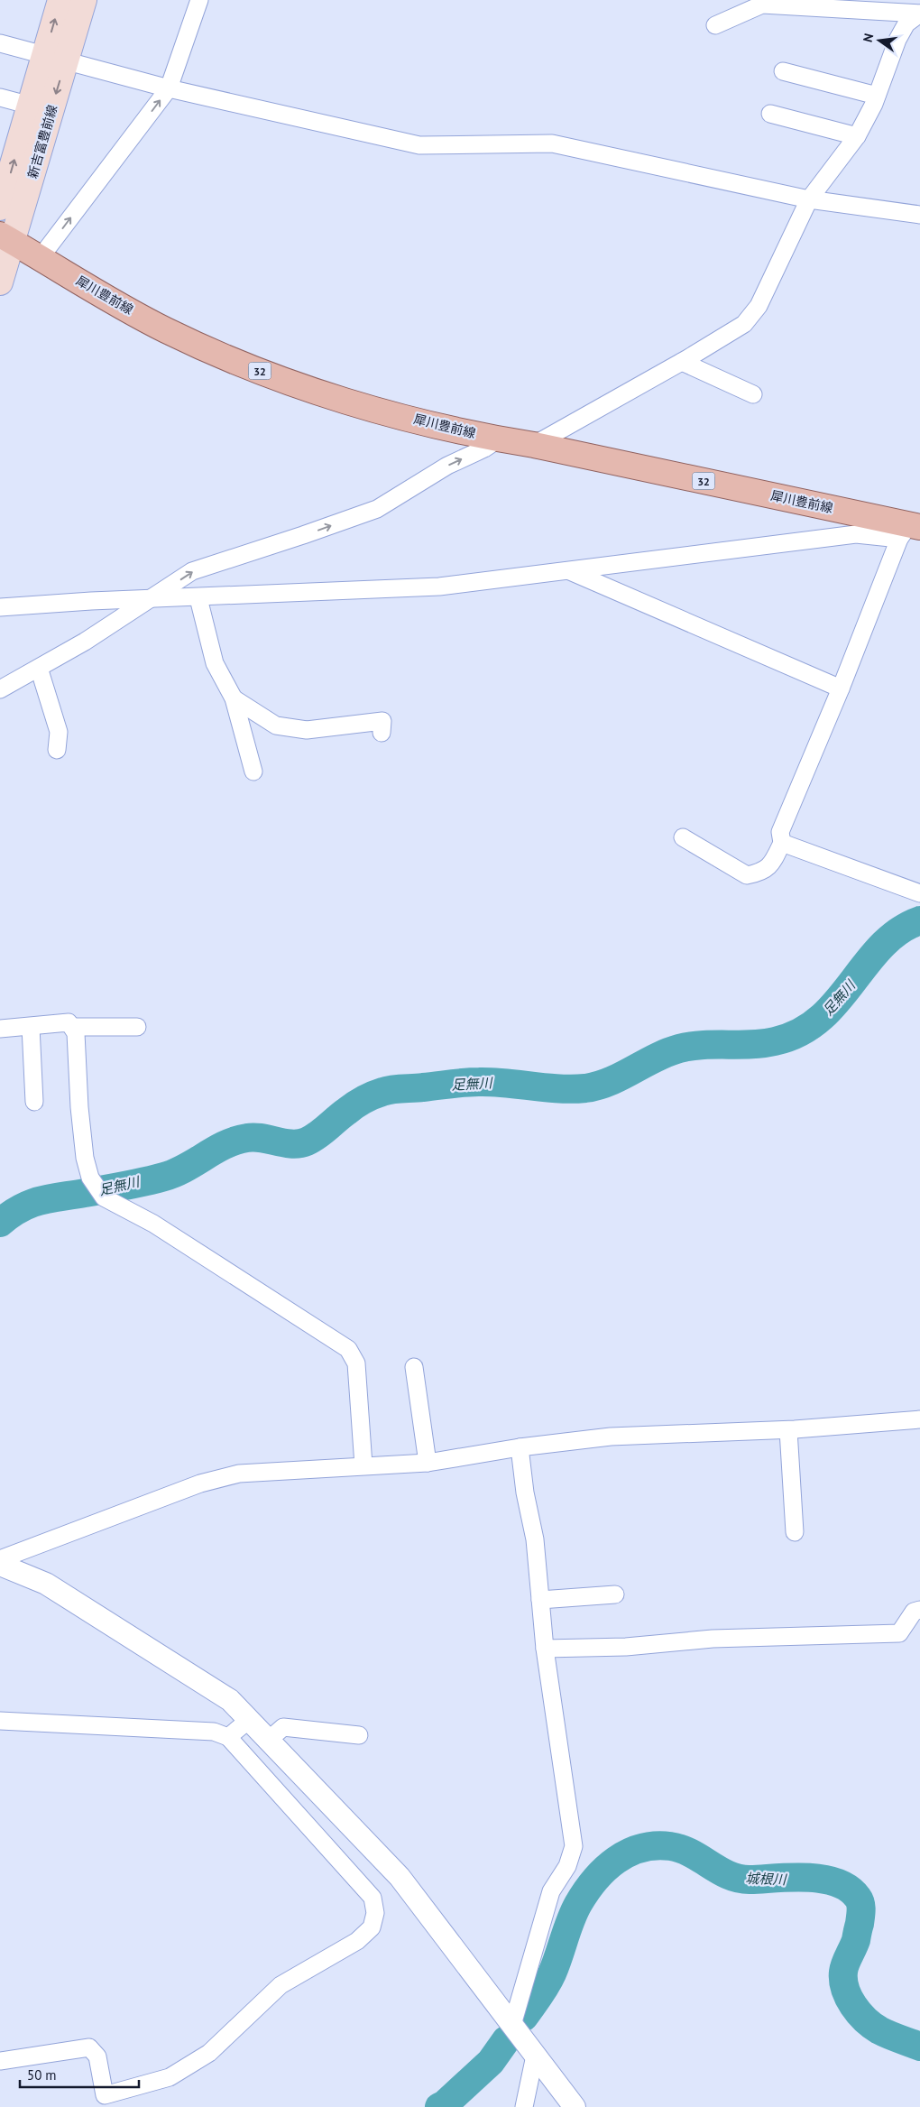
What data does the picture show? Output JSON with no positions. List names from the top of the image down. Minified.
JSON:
{"streets":{"main road":["新吉富豊前線","犀川豊前線","32"]},"crossings":[["新吉富豊前線","犀川豊前線"]],"water":["足無川","城根川"],"scale_bar":"50 m","north":"left"}
